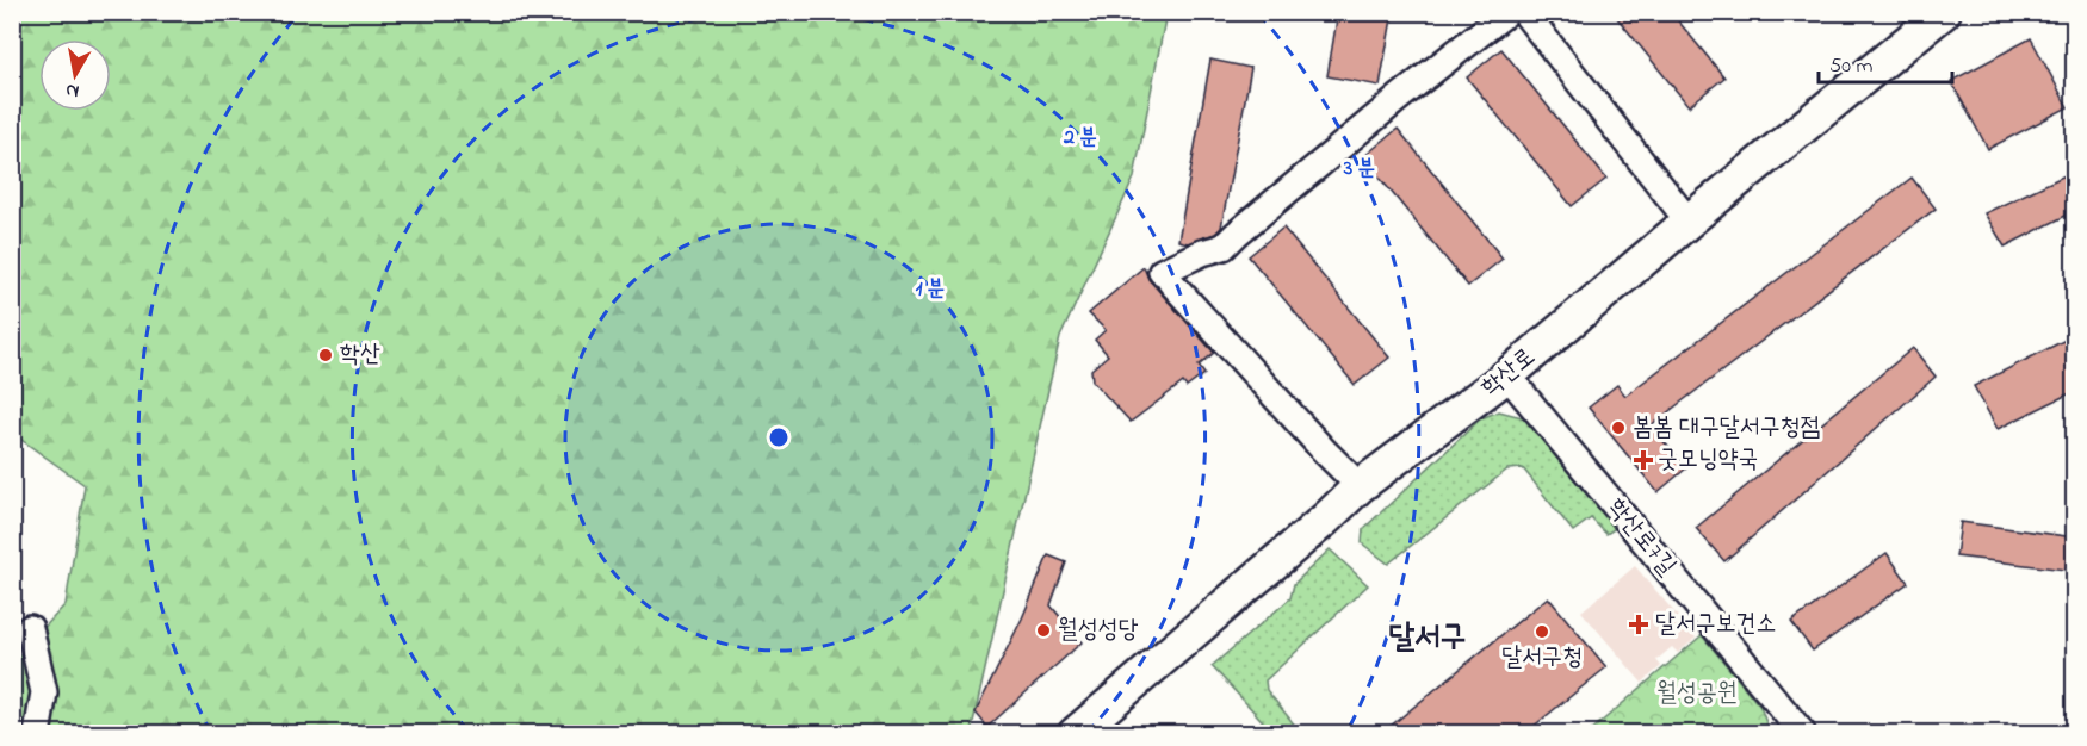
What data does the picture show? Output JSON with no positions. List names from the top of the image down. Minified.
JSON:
{"streets":{"main road":["학산로"],"street":["학산로7길"]},"crossings":[["학산로","학산로7길"]],"districts":["달서구"],"parks":["월성공원"],"places":{"other":["학산","봄봄 대구달서구청점","월성성당","달서구청"],"health":["굿모닝약국","달서구보건소"]},"scale_bar":"50 m","north":"bottom","rings":["2 분","3 분","1 분"]}
